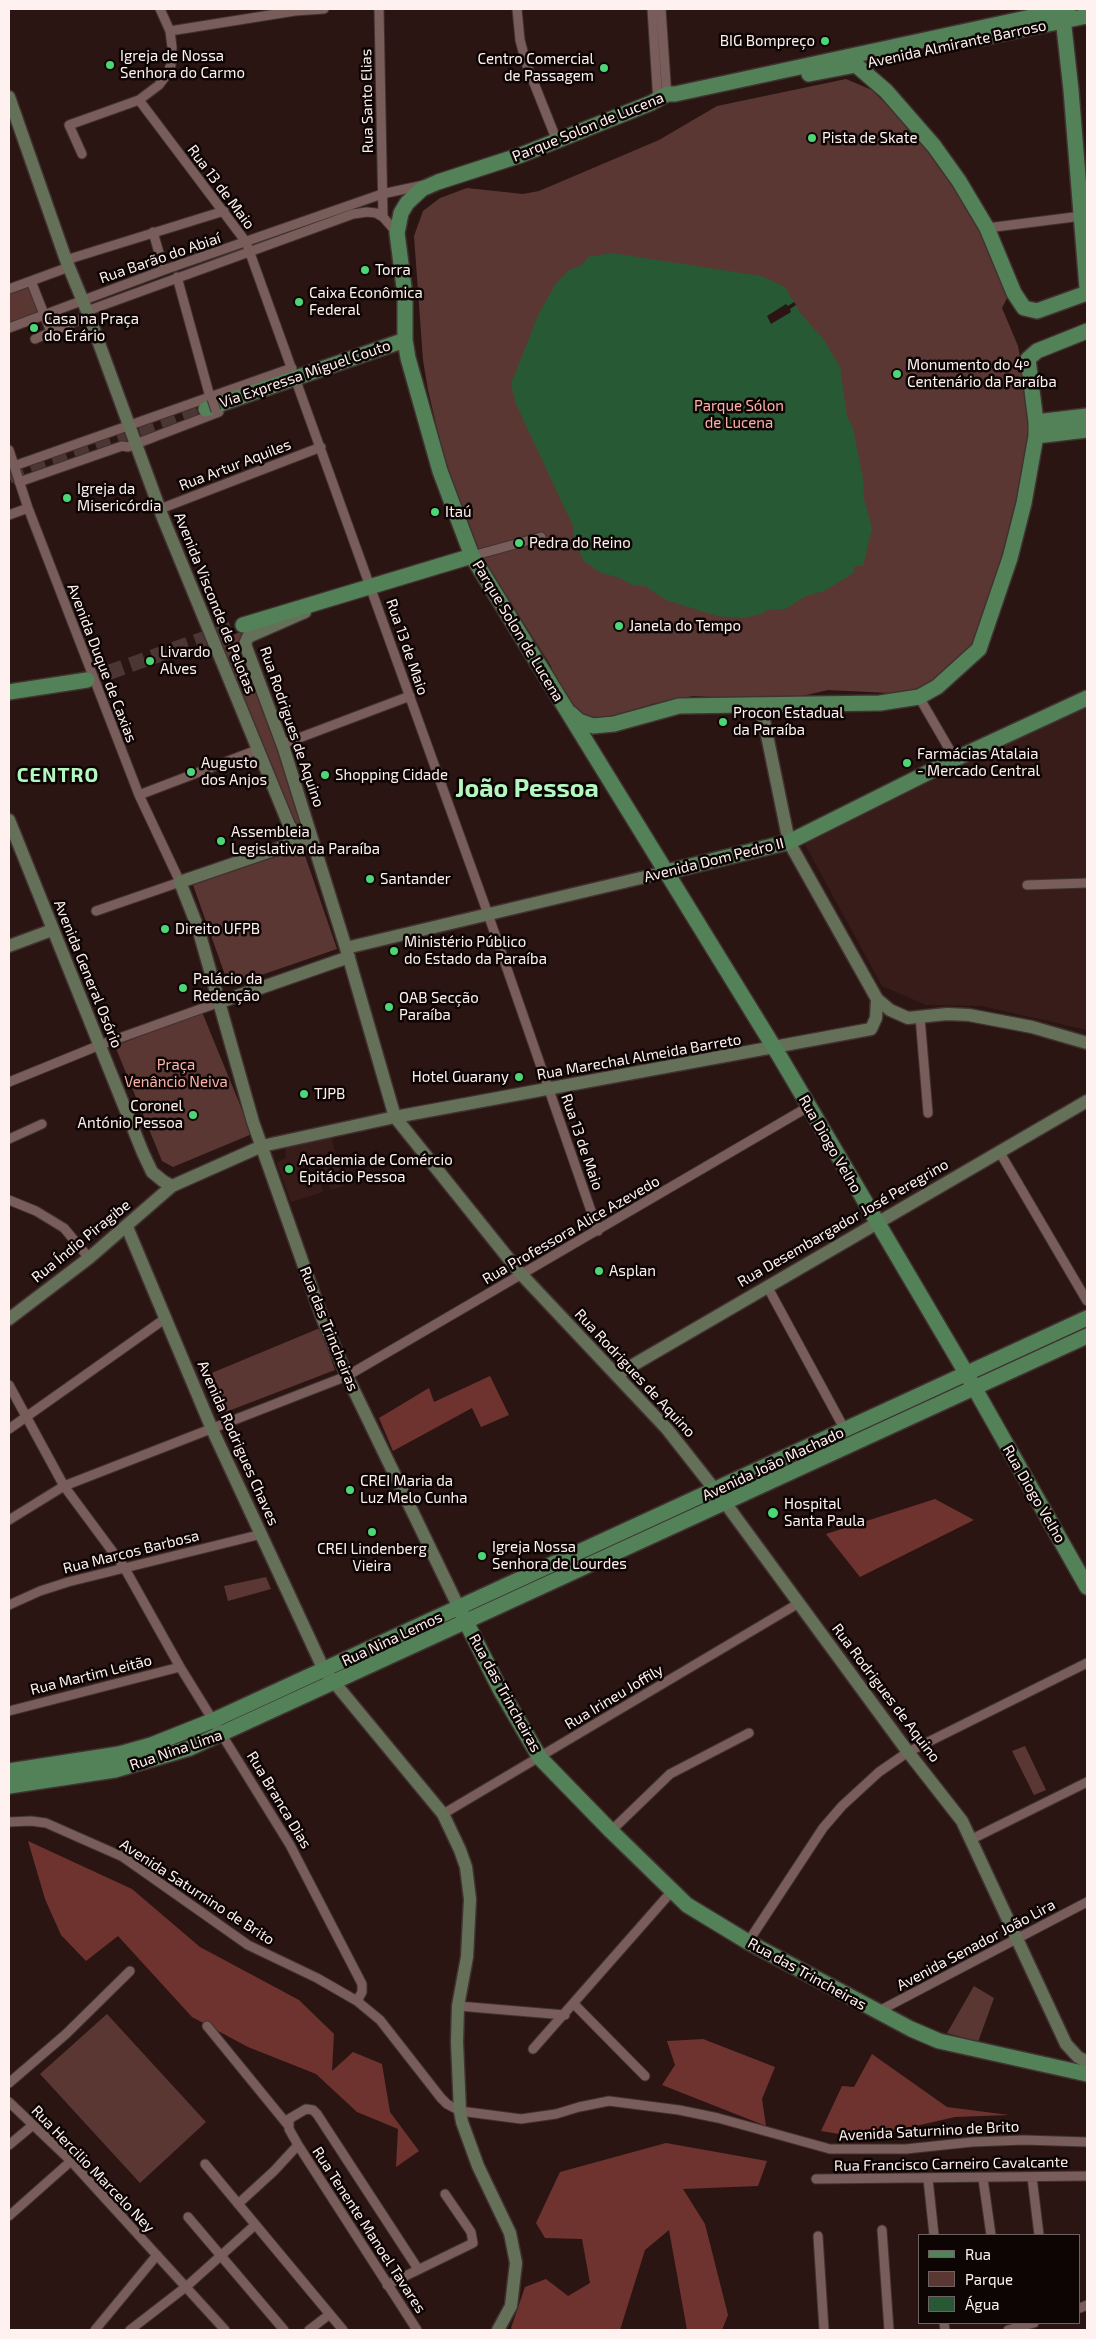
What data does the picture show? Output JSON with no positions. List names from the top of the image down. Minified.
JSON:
{"streets":{"main road":["Avenida Almirante Barroso","Parque Solon de Lucena","Via Expressa Miguel Couto","Avenida Dom Pedro II","Rua Diogo Velho","Rua das Trincheiras","Avenida João Machado","Rua Nina Lemos","Rua Nina Lima"],"street":["Rua Santo Elias","Rua 13 de Maio","Rua Barão do Abiaí","Rua Artur Aquiles","Avenida Visconde de Pelotas","Avenida Duque de Caxias","Rua Rodrigues de Aquino","Avenida General Osório","Rua Marechal Almeida Barreto","Rua Desembargador José Peregrino","Rua Professora Alice Azevedo","Rua Índio Piragibe","Avenida Rodrigues Chaves","Rua Marcos Barbosa","Rua Martim Leitão","Rua Irineu Joffily","Rua Branca Dias","Avenida Saturnino de Brito","Avenida Senador João Lira","Rua Francisco Carneiro Cavalcante","Rua Hercilio Marcelo Ney","Rua Tenente Manoel Tavares"]},"crossings":[["Rua Santo Elias","Parque Solon de Lucena"],["Rua Santo Elias","Rua Barão do Abiaí"],["Parque Solon de Lucena","Rua Barão do Abiaí"],["Parque Solon de Lucena","Rua Diogo Velho"],["Rua 13 de Maio","Rua Barão do Abiaí"],["Rua 13 de Maio","Via Expressa Miguel Couto"],["Rua 13 de Maio","Rua Artur Aquiles"],["Rua 13 de Maio","Avenida Dom Pedro II"],["Rua 13 de Maio","Rua Marechal Almeida Barreto"],["Rua 13 de Maio","Rua Professora Alice Azevedo"],["Rua Barão do Abiaí","Avenida Visconde de Pelotas"],["Rua Artur Aquiles","Avenida Visconde de Pelotas"],["Avenida Visconde de Pelotas","Rua Rodrigues de Aquino"],["Rua Rodrigues de Aquino","Avenida Dom Pedro II"],["Rua Rodrigues de Aquino","Rua Marechal Almeida Barreto"],["Rua Rodrigues de Aquino","Rua Desembargador José Peregrino"],["Rua Rodrigues de Aquino","Rua Professora Alice Azevedo"],["Rua Rodrigues de Aquino","Avenida João Machado"],["Rua Rodrigues de Aquino","Rua Irineu Joffily"],["Rua Rodrigues de Aquino","Avenida Senador João Lira"],["Avenida Dom Pedro II","Rua Diogo Velho"],["Avenida General Osório","Rua Marechal Almeida Barreto"],["Avenida General Osório","Rua Índio Piragibe"],["Rua Marechal Almeida Barreto","Rua Diogo Velho"],["Rua Marechal Almeida Barreto","Rua Índio Piragibe"],["Rua Marechal Almeida Barreto","Rua das Trincheiras"],["Rua Diogo Velho","Rua Desembargador José Peregrino"],["Rua Diogo Velho","Rua Professora Alice Azevedo"],["Rua Diogo Velho","Avenida João Machado"],["Rua Professora Alice Azevedo","Rua das Trincheiras"],["Rua Professora Alice Azevedo","Avenida Rodrigues Chaves"],["Rua Professora Alice Azevedo","Rua Branca Dias"],["Rua Índio Piragibe","Avenida Rodrigues Chaves"],["Rua das Trincheiras","Avenida João Machado"],["Rua das Trincheiras","Rua Nina Lemos"],["Rua das Trincheiras","Rua Irineu Joffily"],["Rua das Trincheiras","Avenida Senador João Lira"],["Avenida Rodrigues Chaves","Rua Marcos Barbosa"],["Avenida Rodrigues Chaves","Rua Nina Lemos"],["Avenida Rodrigues Chaves","Rua Nina Lima"],["Avenida João Machado","Rua Nina Lemos"],["Rua Marcos Barbosa","Rua Branca Dias"],["Rua Nina Lemos","Rua Nina Lima"],["Rua Martim Leitão","Rua Branca Dias"],["Rua Nina Lima","Rua Branca Dias"],["Rua Branca Dias","Avenida Saturnino de Brito"]],"districts":["CENTRO","João Pessoa"],"parks":["Parque Sólon de Lucena","Praça Venâncio Neiva"],"places":["BIG Bompreço","Igreja de Nossa Senhora do Carmo","Centro Comercial de Passagem","Pista de Skate","Torra","Caixa Econômica Federal","Casa na Praça do Erário","Monumento do 4º Centenário da Paraíba","Igreja da Misericórdia","Itaú","Pedra do Reino","Janela do Tempo","Livardo Alves","Procon Estadual da Paraíba","Farmácias Atalaia - Mercado Central","Augusto dos Anjos","Shopping Cidade","Assembleia Legislativa da Paraíba","Santander","Direito UFPB","Ministério Público do Estado da Paraíba","Palácio da Redenção","OAB Secção Paraíba","Hotel Guarany","TJPB","Coronel António Pessoa","Academia de Comércio Epitácio Pessoa","Asplan","CREI Maria da Luz Melo Cunha","Hospital Santa Paula","CREI Lindenberg Vieira","Igreja Nossa Senhora de Lourdes"],"legend":["Rua","Parque","Água"]}
